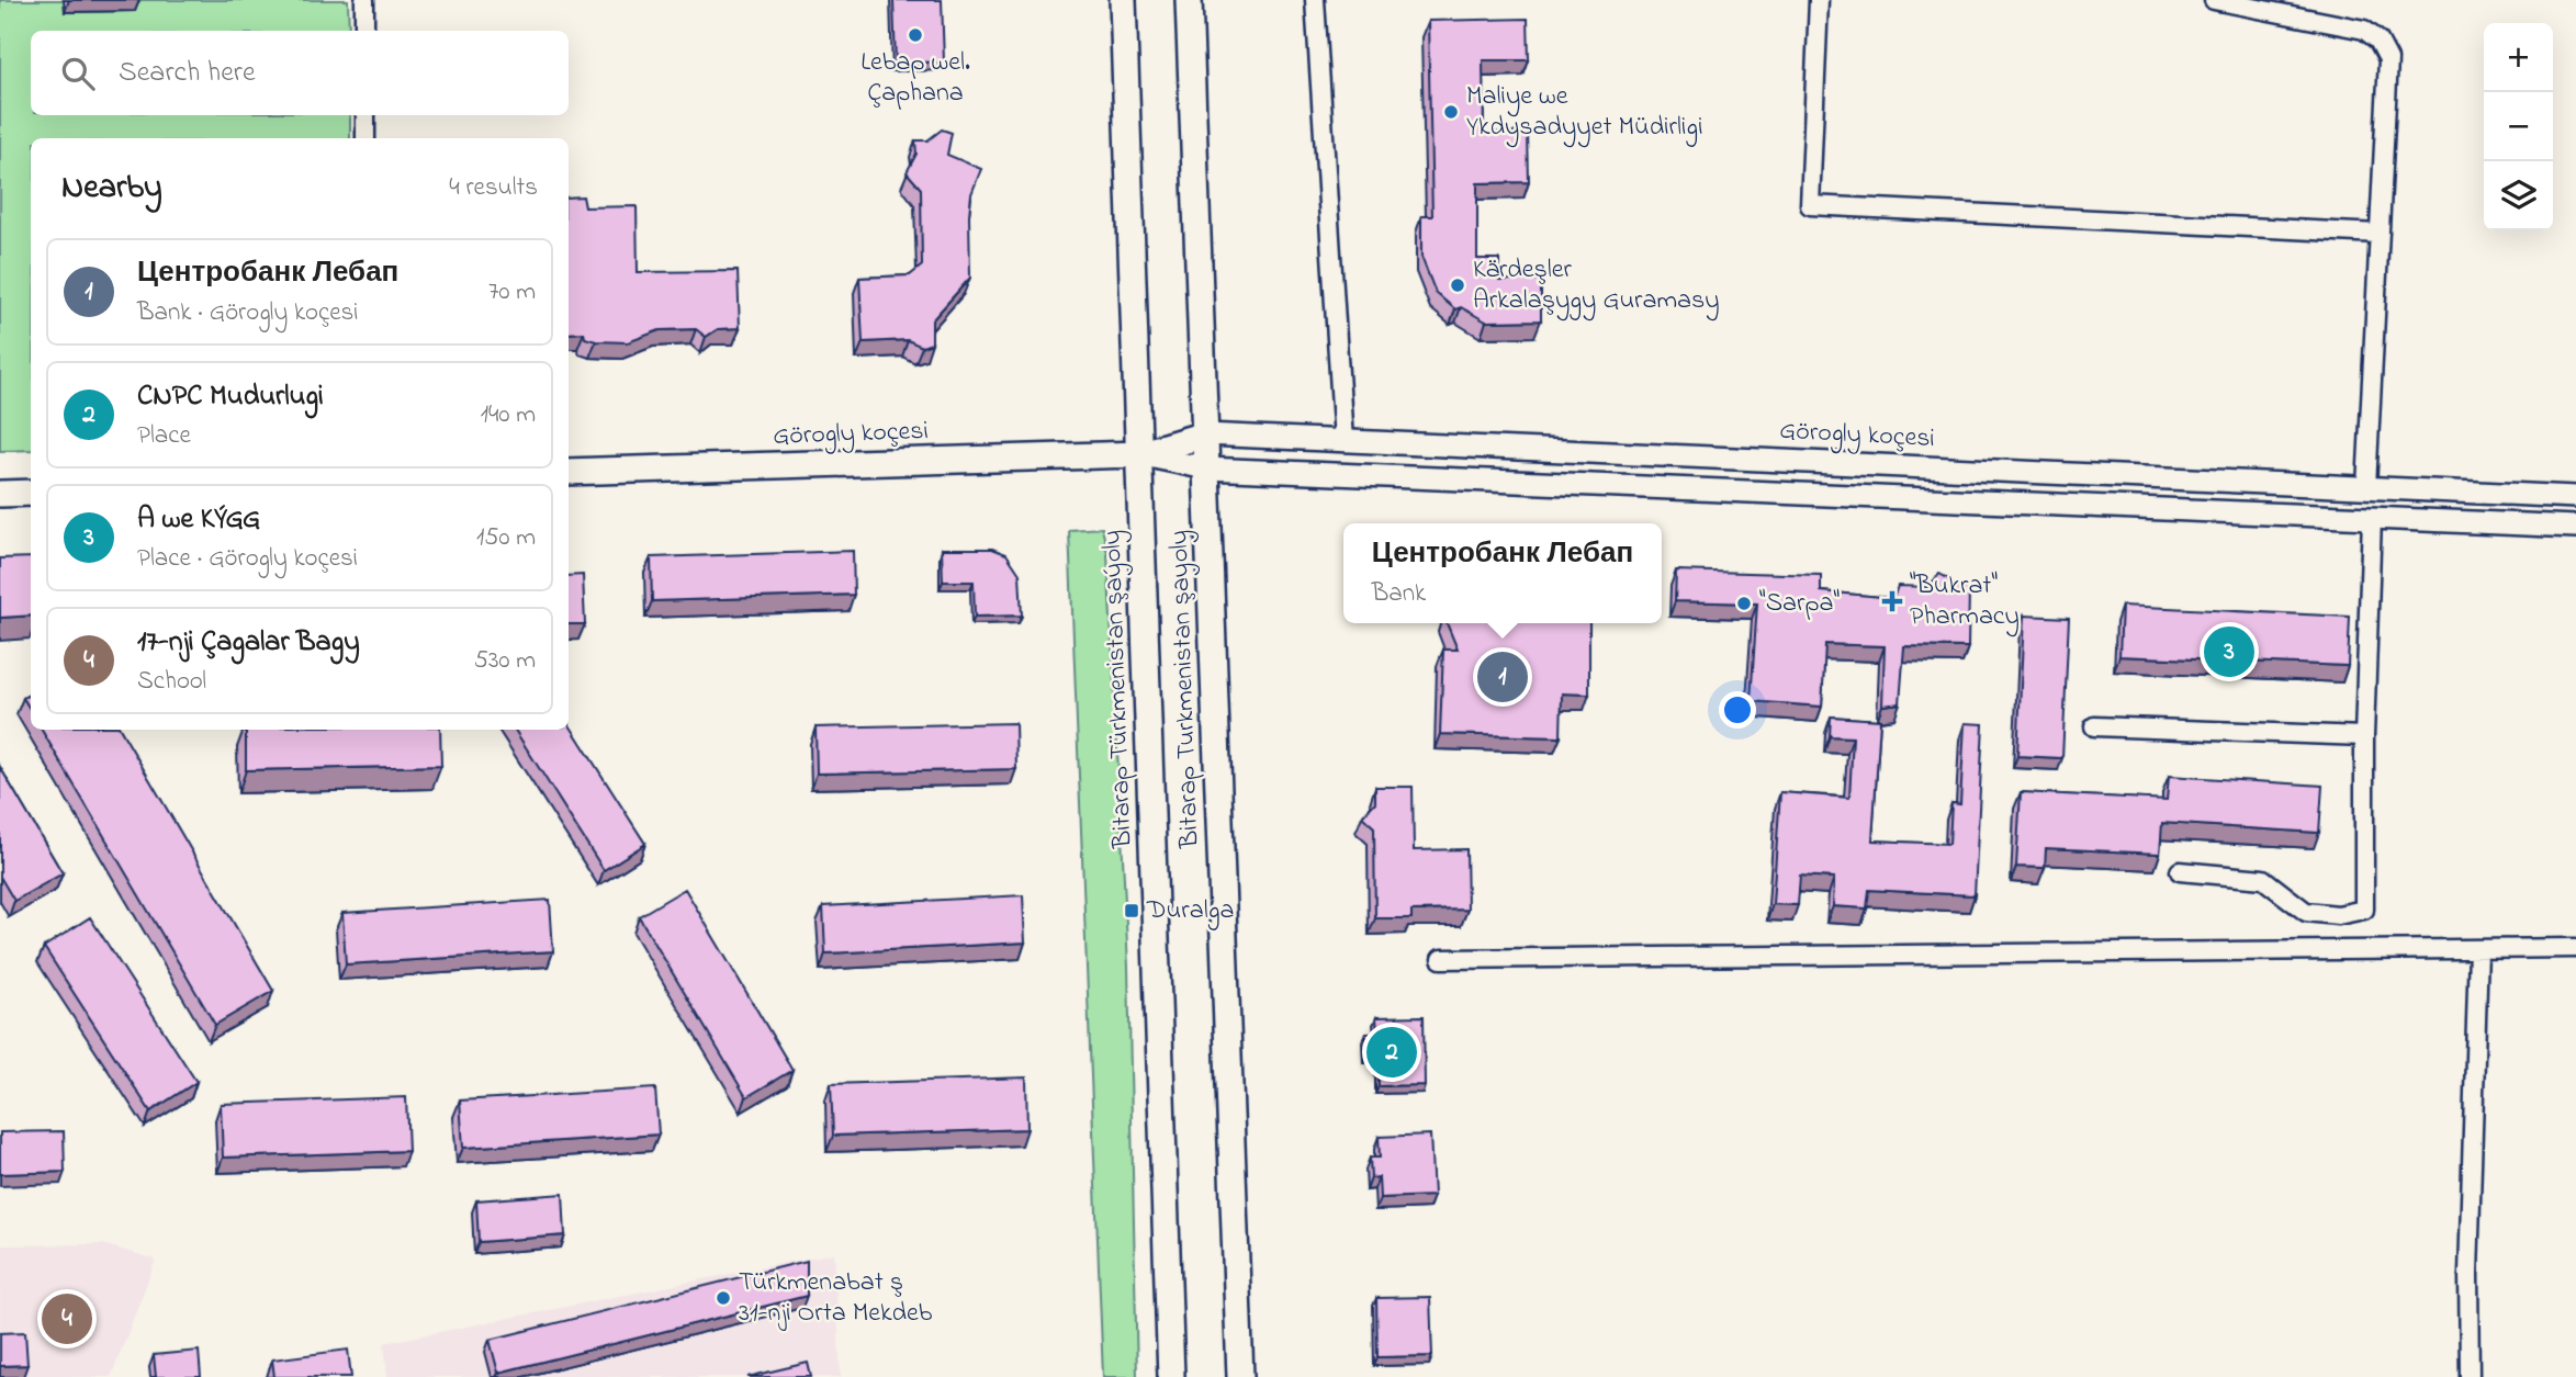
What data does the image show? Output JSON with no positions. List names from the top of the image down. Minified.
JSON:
{"streets":{"main road":["Görogly koçesi","Bitarap Türkmenistan şaýoly","Bitarap Turkmenistan şayoly"]},"crossings":[["Görogly koçesi","Bitarap Türkmenistan şaýoly"],["Görogly koçesi","Bitarap Turkmenistan şayoly"]],"places":{"other":["Lebap wel. Çaphana","Maliye we Ykdysadyyet Müdirligi","Kärdeşler Arkalaşygy Guramasy","\"Sarpa\"","Türkmenabat ş 31-nji Orta Mekdeb"],"health":["\"Bukrat\" Pharmacy"],"transit":["Duralga"]},"page":{"map_buttons":["+","−"],"search":"Search here","heading":["Nearby","4 results"],"list":[{"mark":"1","name":"Центробанк Лебап","note":"Bank · Görogly koçesi","value":"70 m"},{"mark":"2","name":"CNPC Mudurlugi","note":"Place","value":"140 m"},{"mark":"3","name":"A we KÝGG","note":"Place · Görogly koçesi","value":"150 m"},{"mark":"4","name":"17-nji Çagalar Bagy","note":"School","value":"530 m"}],"popup":["Центробанк Лебап","Bank"],"pins":["3","1","2","4"]}}
